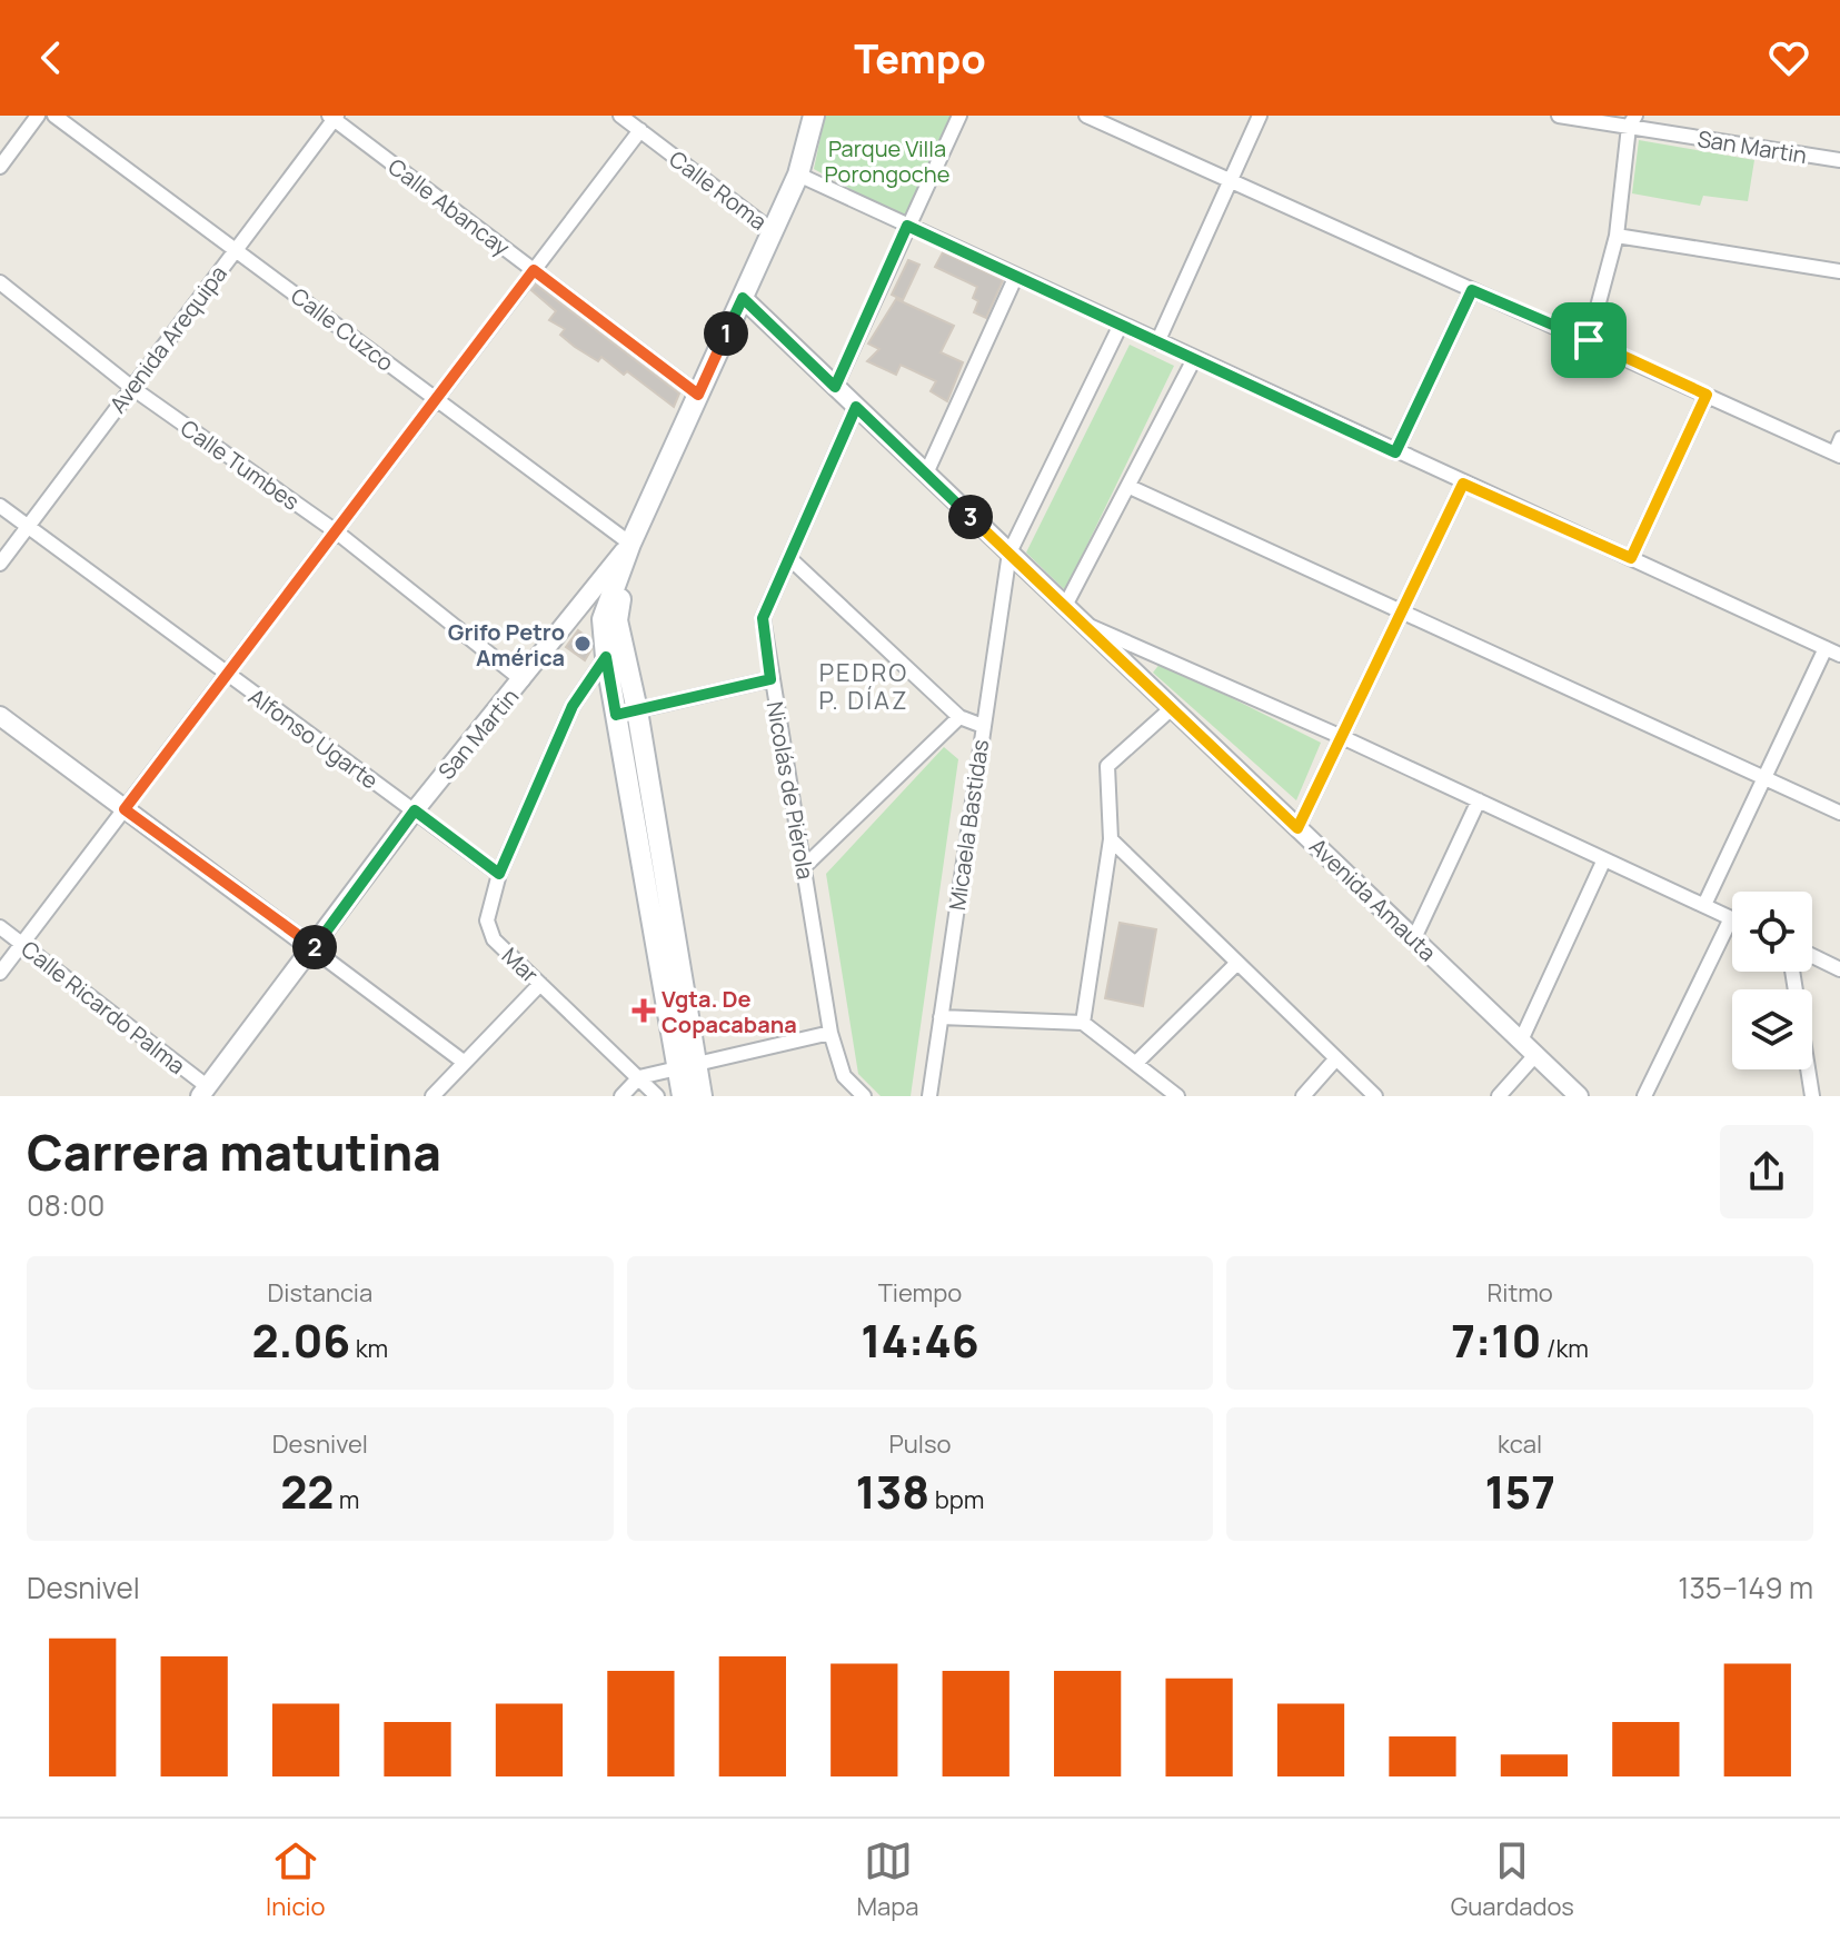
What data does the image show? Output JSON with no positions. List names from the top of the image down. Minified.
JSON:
{"streets":{"street":["San Martin","Calle Roma","Calle Abancay","Calle Cuzco","Avenida Arequipa","Calle Tumbes","Alfonso Ugarte","Nicolás de Piérola","Micaela Bastidas","Avenida Amauta","Mar","Calle Ricardo Palma"]},"crossings":[["San Martin","Calle Cuzco"],["San Martin","Calle Tumbes"],["San Martin","Alfonso Ugarte"],["San Martin","Calle Ricardo Palma"],["Calle Abancay","Avenida Arequipa"],["Calle Cuzco","Avenida Arequipa"],["Avenida Arequipa","Calle Tumbes"],["Avenida Arequipa","Alfonso Ugarte"],["Alfonso Ugarte","Mar"],["Nicolás de Piérola","Avenida Amauta"],["Micaela Bastidas","Avenida Amauta"]],"districts":["PEDRO P. DÍAZ"],"parks":["Parque Villa Porongoche"],"places":{"other":["Grifo Petro América"],"health":["Vgta. De Copacabana"]},"page":{"header":"Tempo","pins":["1","3","2"],"heading":["Carrera matutina","08:00"],"stats":[["Distancia","2.06 km"],["Tiempo","14:46"],["Ritmo","7:10 /km"],["Desnivel","22 m"],["Pulso","138 bpm"],["kcal","157"]],"chart":["Desnivel","135–149 m"],"tabs":["Inicio","Mapa","Guardados"]}}
